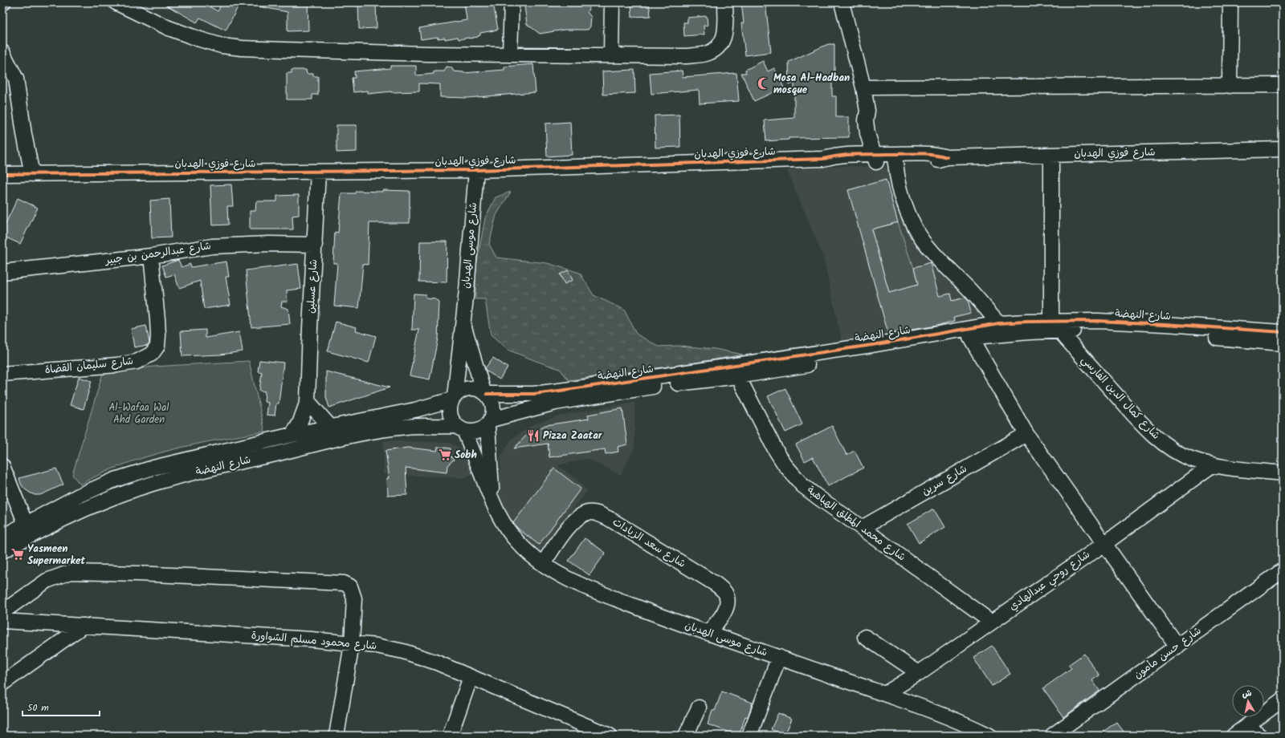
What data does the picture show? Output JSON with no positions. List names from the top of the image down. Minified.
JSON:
{"streets":{"street":["شارع فوزي الهدبان","شارع موسى الهدبان","شارع عبدالرحمن بن جبير","شارع عسلين","شارع النهضة","شارع سليمان القضاة","شارع كمال الدين الفارسي","شارع سرين","شارع محمد المطلق الهباهبة","شارع سعد الزيادات","شارع روحي عبدالهادي","شارع محمود مسلم الشواورة","شارع حسن مأمون"]},"crossings":[["شارع فوزي الهدبان","شارع موسى الهدبان"],["شارع فوزي الهدبان","شارع عسلين"],["شارع موسى الهدبان","شارع النهضة"],["شارع موسى الهدبان","شارع سعد الزيادات"],["شارع موسى الهدبان","شارع روحي عبدالهادي"],["شارع عبدالرحمن بن جبير","شارع عسلين"],["شارع عبدالرحمن بن جبير","شارع سليمان القضاة"],["شارع عسلين","شارع النهضة"],["شارع النهضة","شارع كمال الدين الفارسي"],["شارع النهضة","شارع محمد المطلق الهباهبة"],["شارع كمال الدين الفارسي","شارع روحي عبدالهادي"],["شارع سرين","شارع محمد المطلق الهباهبة"],["شارع محمد المطلق الهباهبة","شارع روحي عبدالهادي"]],"parks":["Al-Wafaa Wal Ahd Garden"],"places":{"mosque":["Mosa Al-Hadban mosque"],"restaurant":["Pizza Zaatar"],"supermarket":["Sobh","Yasmeen Supermarket"]},"scale_bar":"50 m","north":"top"}
